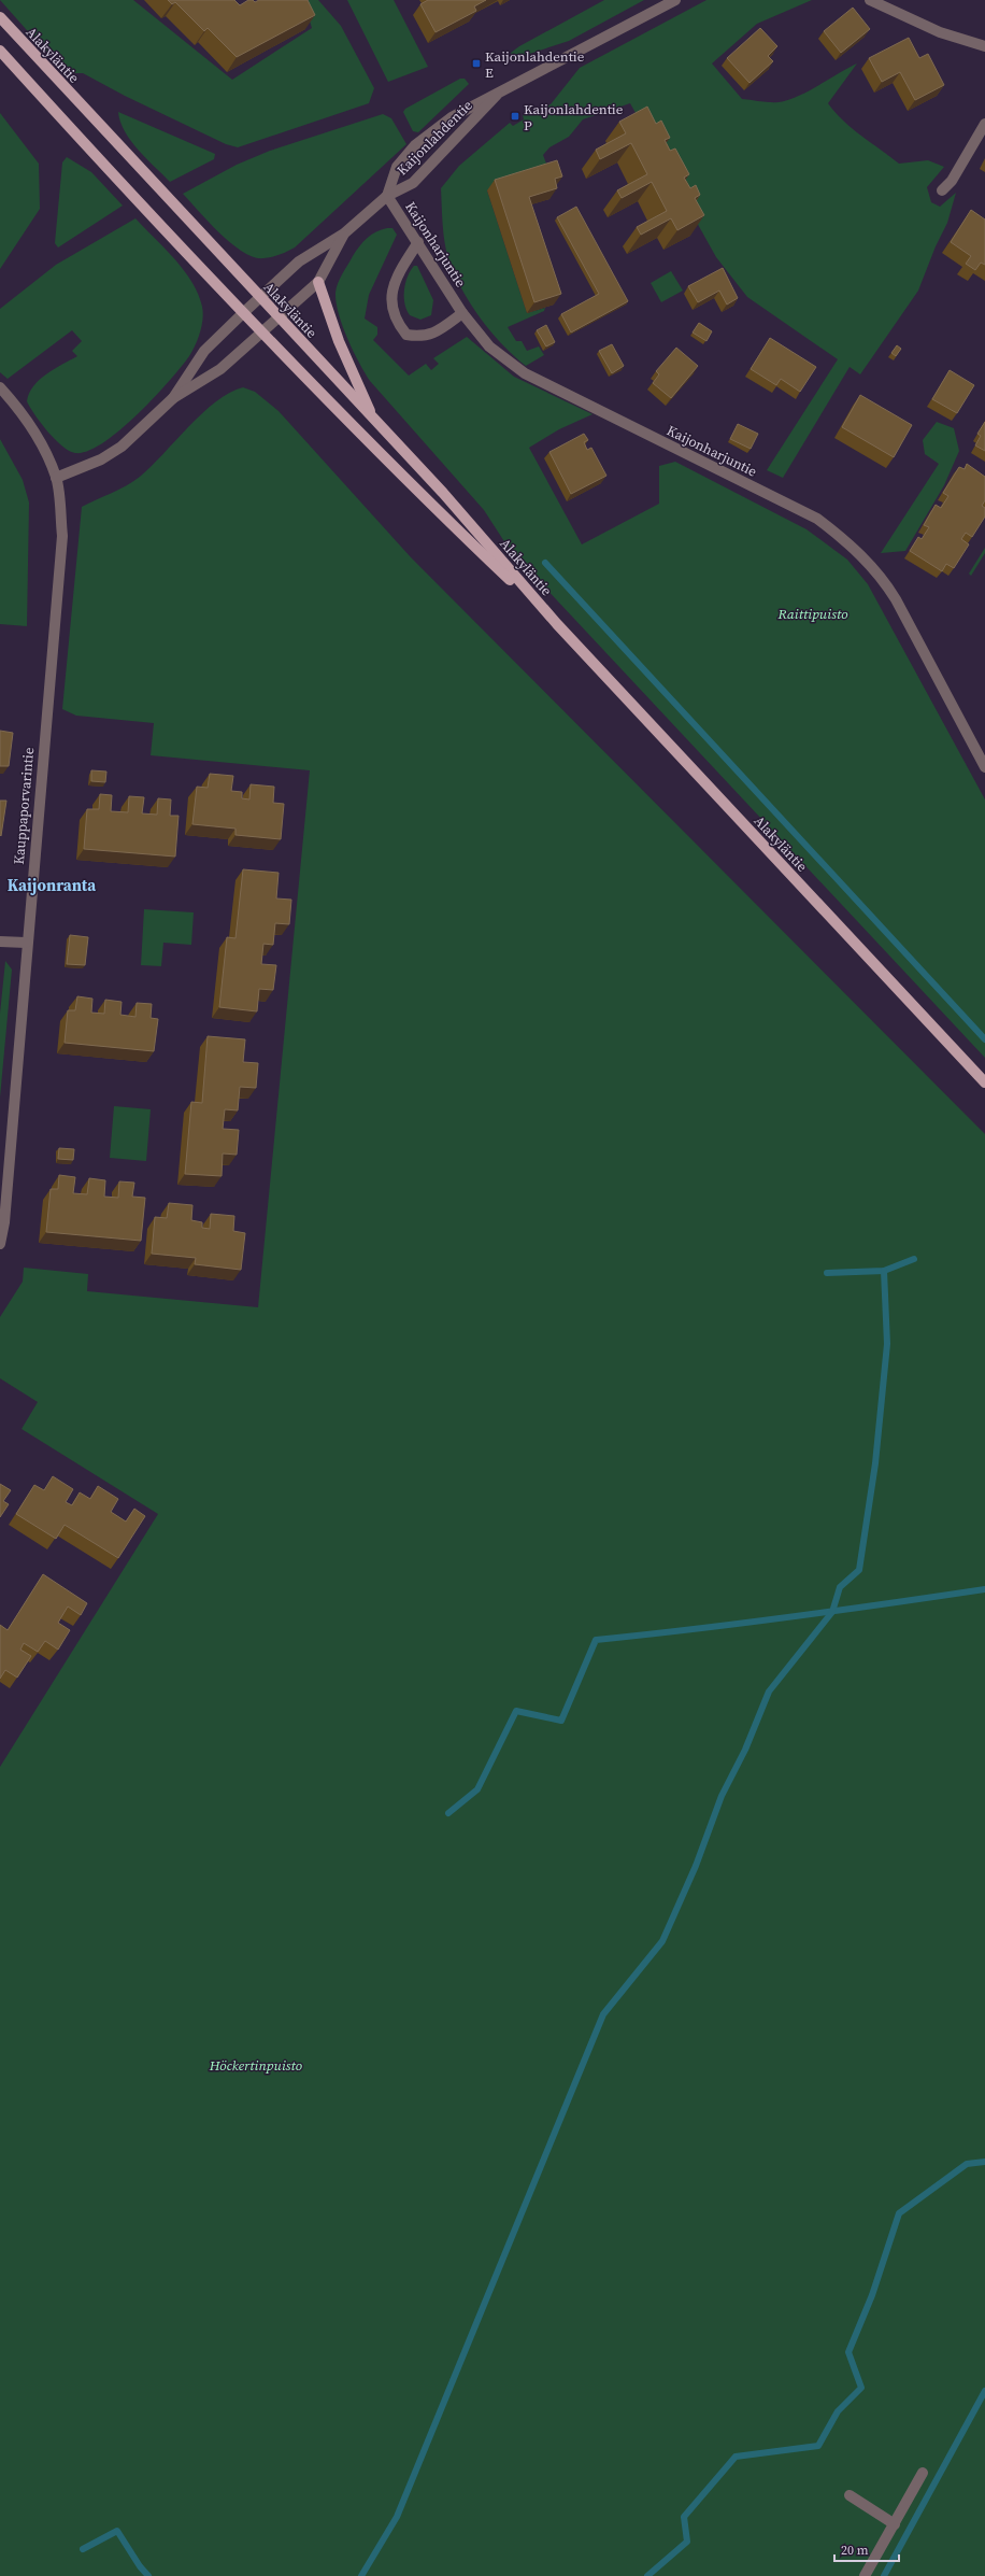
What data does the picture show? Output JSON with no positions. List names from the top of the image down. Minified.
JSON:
{"streets":{"main road":["Alakyläntie"],"street":["Kaijonlahdentie","Kaijonharjuntie","Kauppaporvarintie"]},"crossings":[["Alakyläntie","Kaijonlahdentie"],["Kaijonlahdentie","Kaijonharjuntie"]],"districts":["Kaijonranta"],"parks":["Raittipuisto","Höckertinpuisto"],"places":{"transit":["Kaijonlahdentie E","Kaijonlahdentie P"]},"scale_bar":"20 m"}
